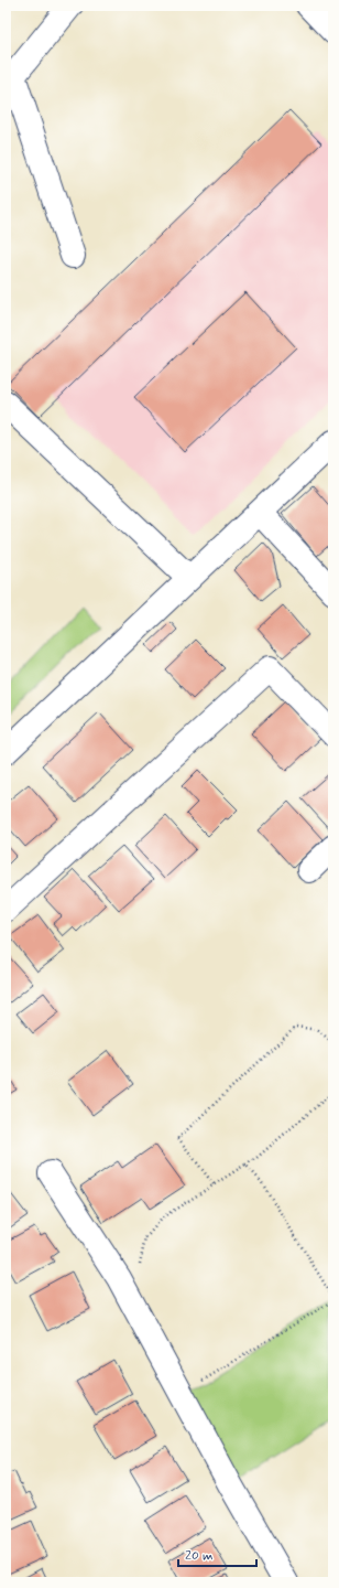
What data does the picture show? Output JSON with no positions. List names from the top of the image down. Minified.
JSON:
{"scale_bar":"20 m"}
